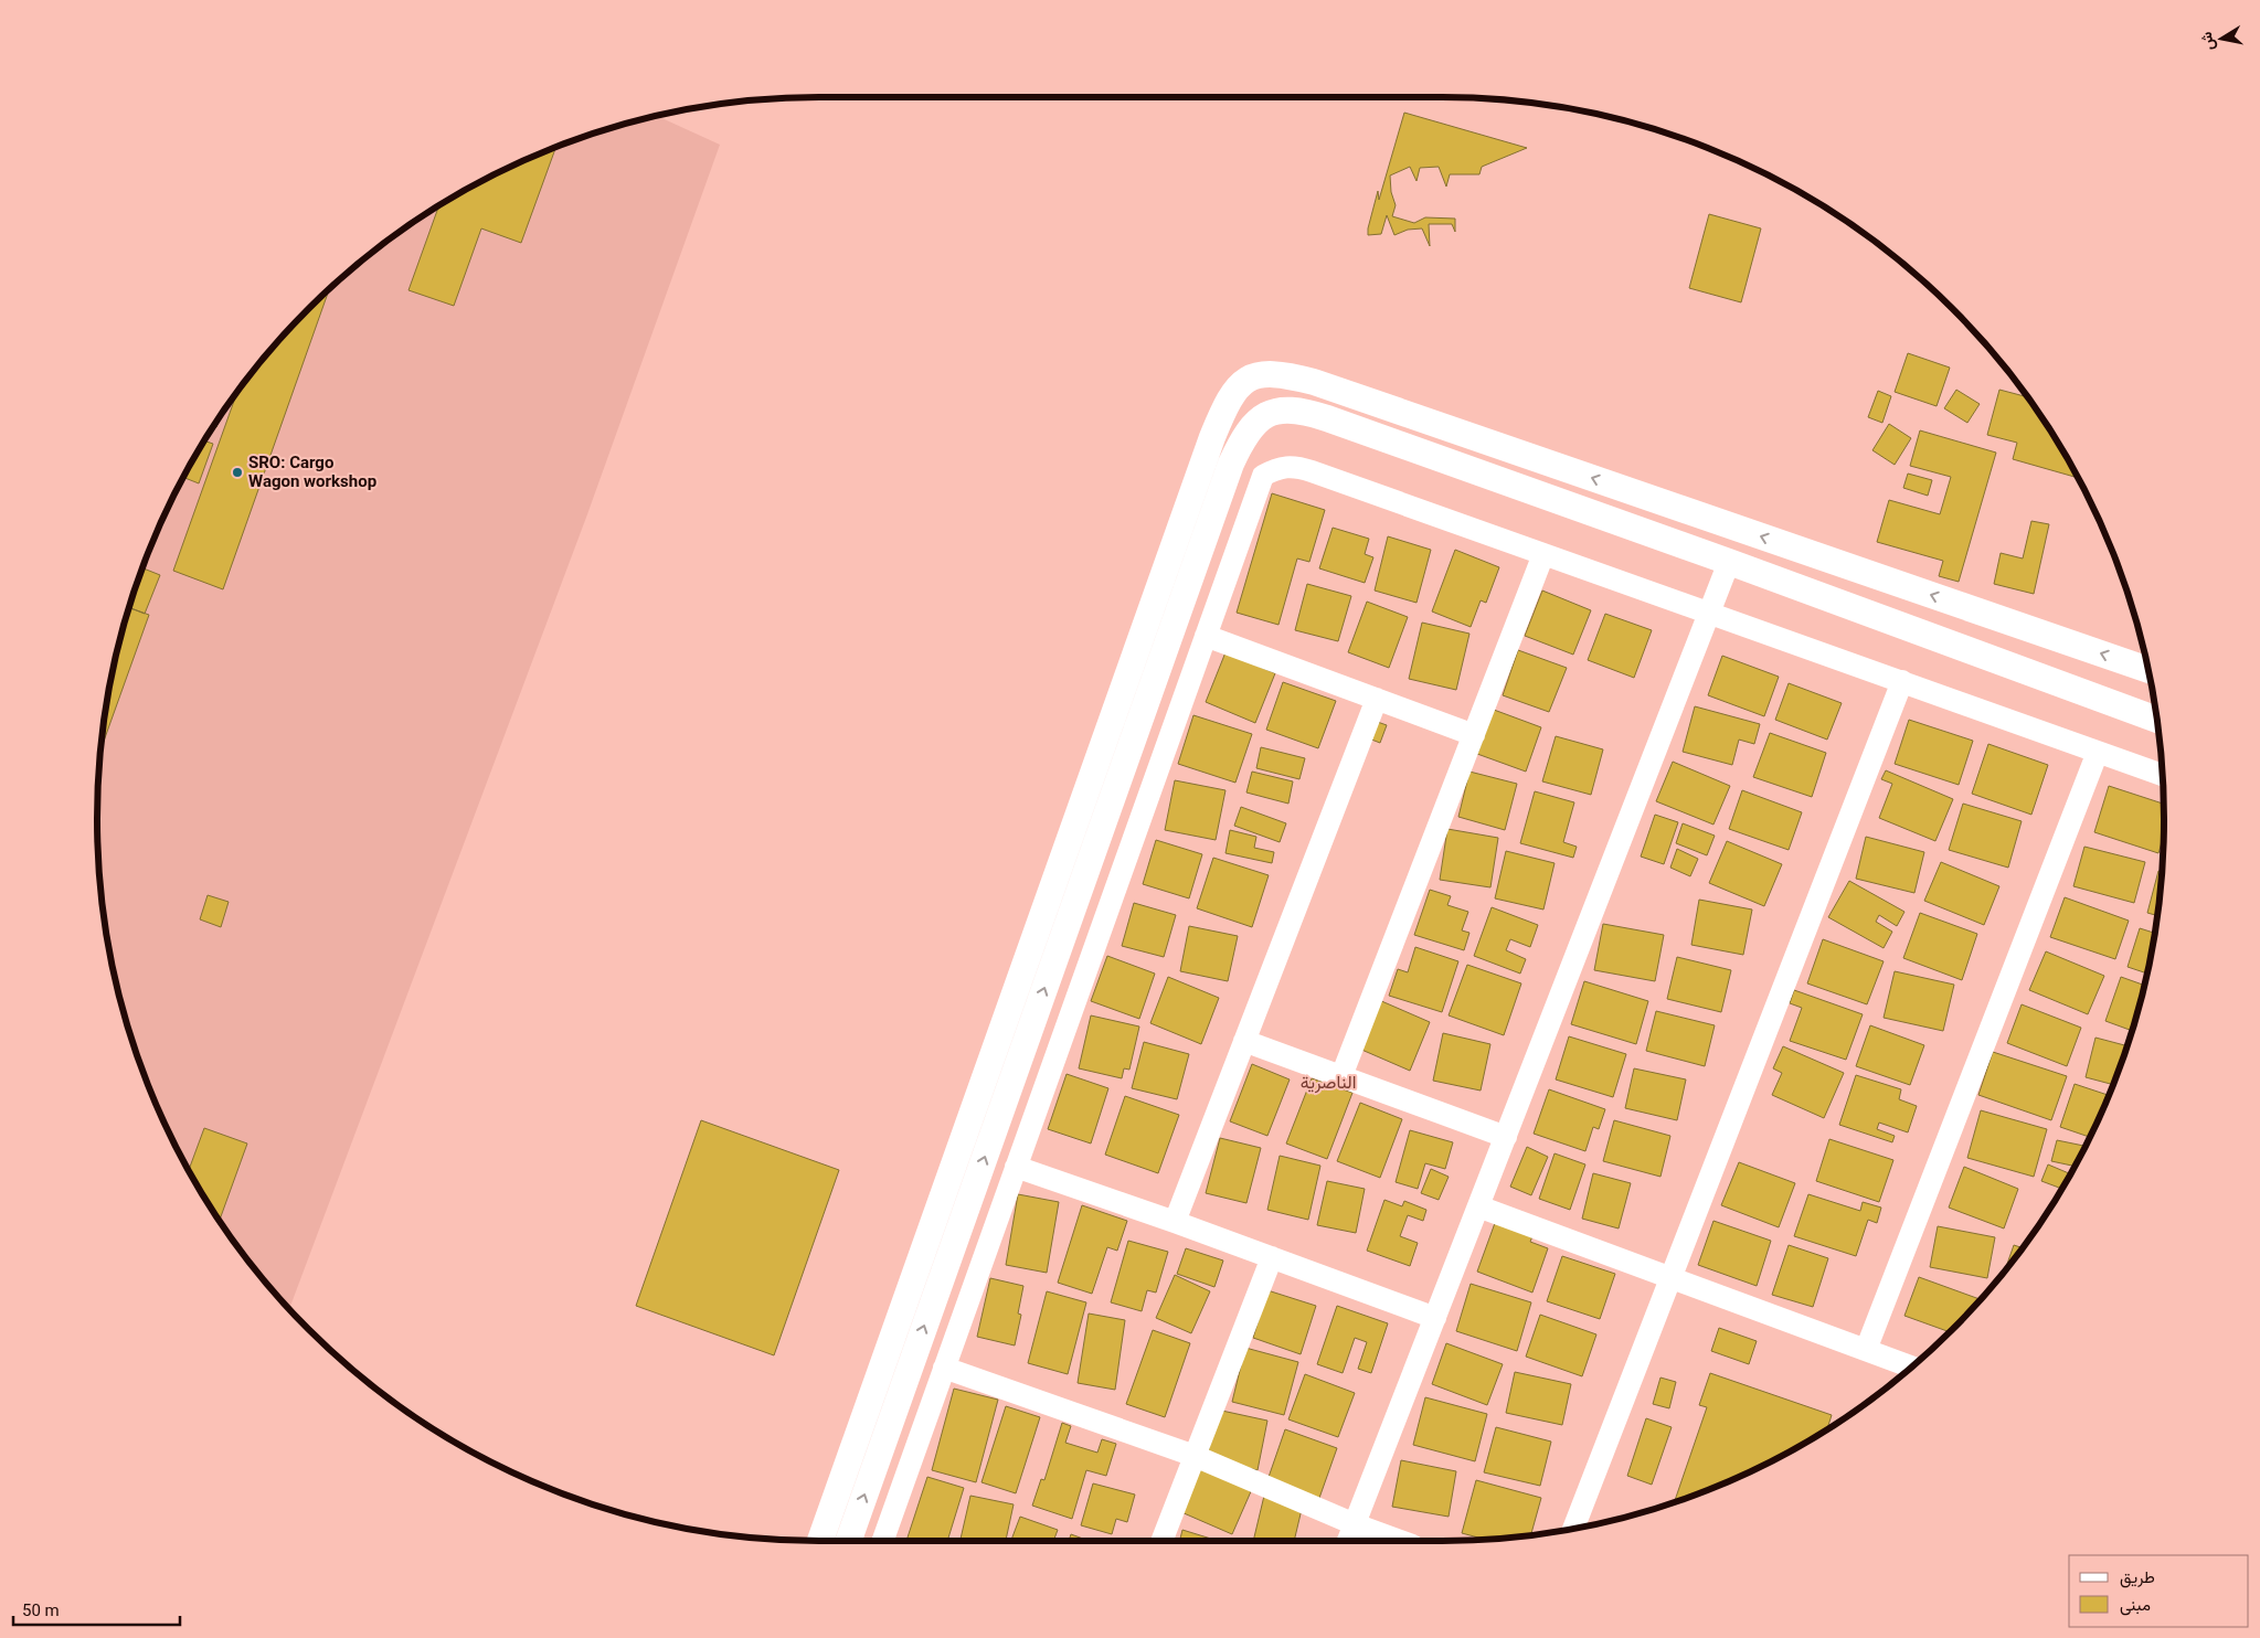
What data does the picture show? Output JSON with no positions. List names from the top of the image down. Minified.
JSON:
{"districts":["الناصرية"],"places":["SRO: Cargo Wagon workshop"],"legend":["طريق","مبنى"],"scale_bar":"50 m","north":"left"}
